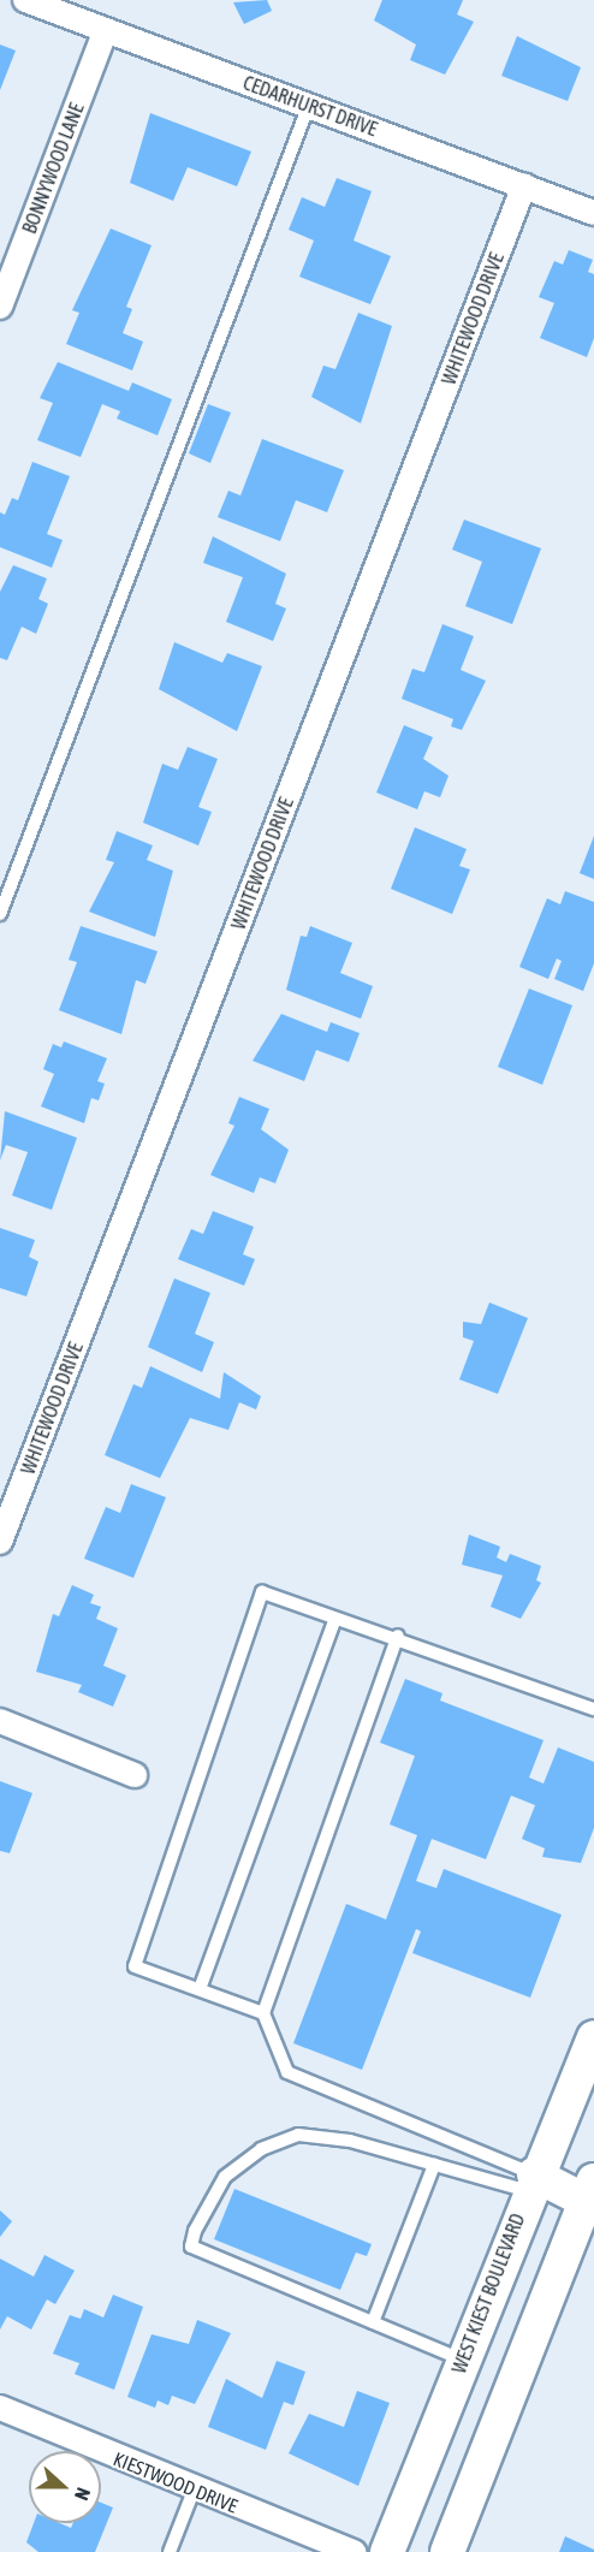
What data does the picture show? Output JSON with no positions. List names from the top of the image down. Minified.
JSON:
{"streets":{"main road":["WEST KIEST BOULEVARD"],"street":["CEDARHURST DRIVE","BONNYWOOD LANE","WHITEWOOD DRIVE","KIESTWOOD DRIVE"]},"crossings":[["CEDARHURST DRIVE","BONNYWOOD LANE"],["CEDARHURST DRIVE","WHITEWOOD DRIVE"]],"north":"right"}
